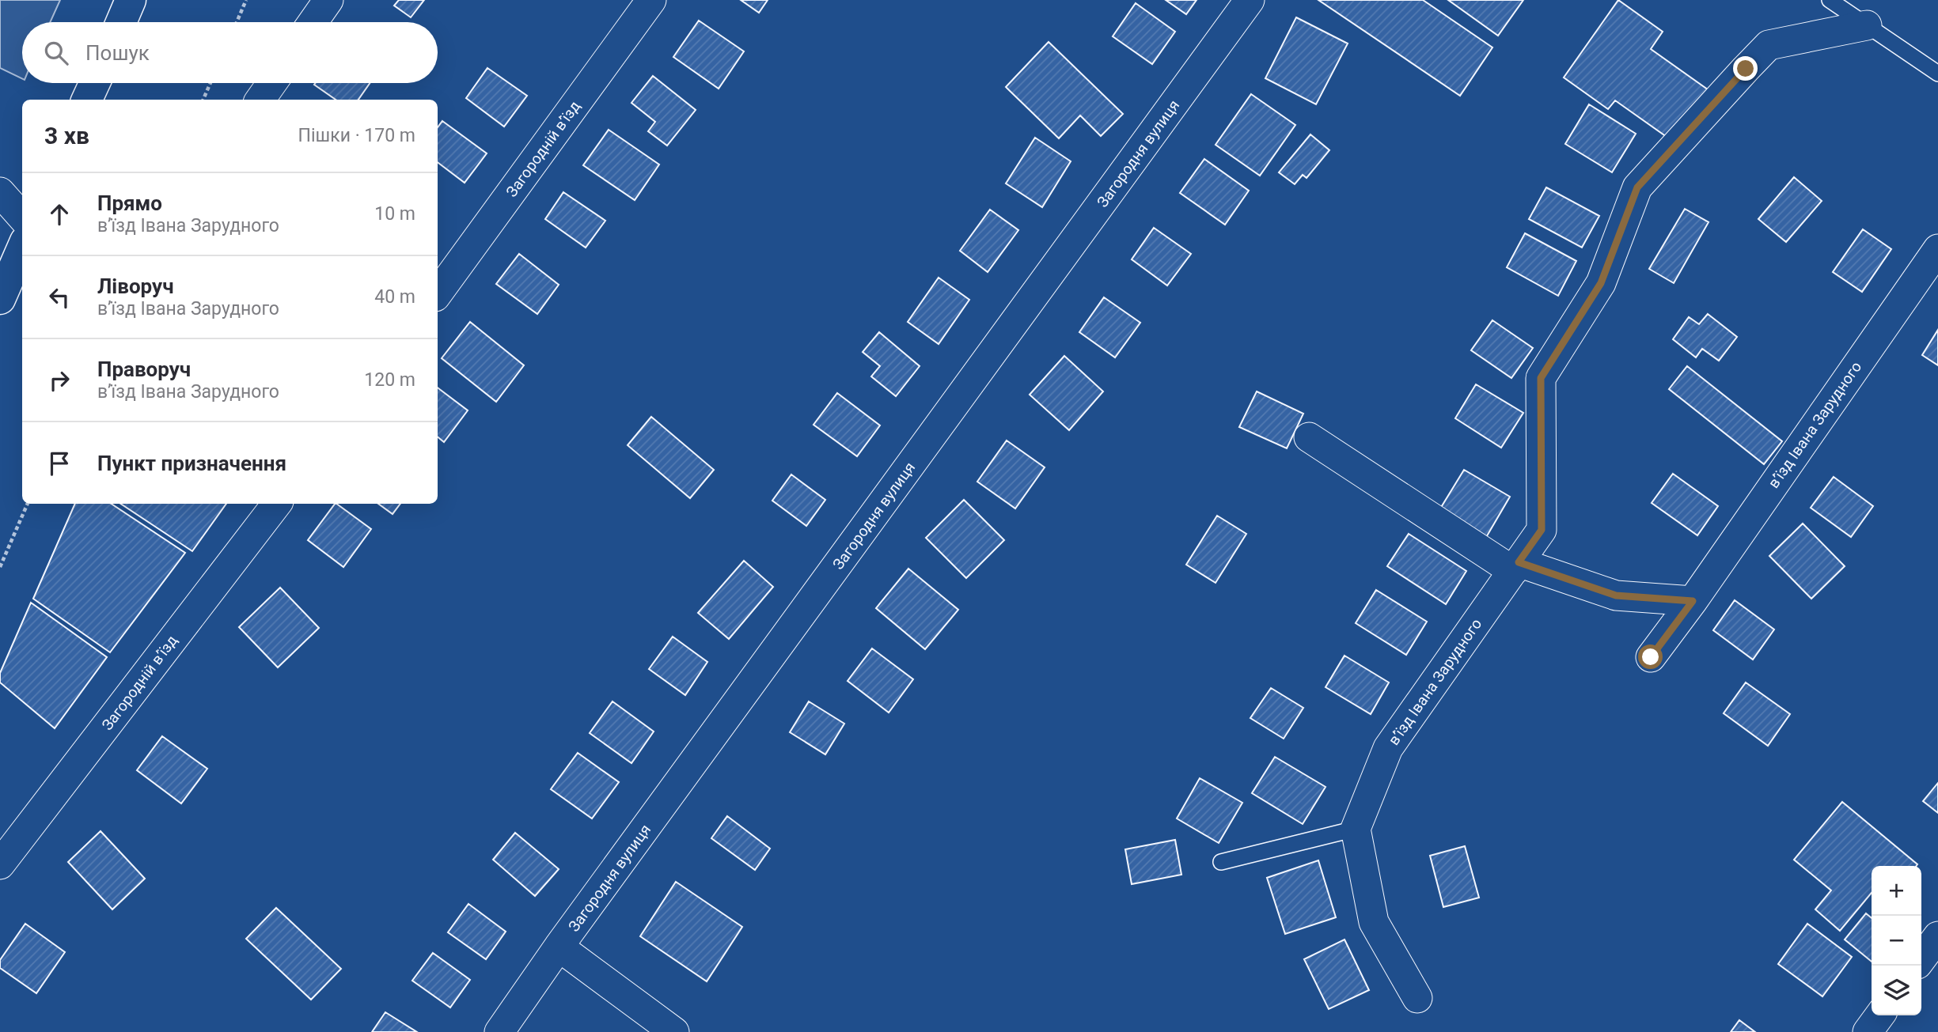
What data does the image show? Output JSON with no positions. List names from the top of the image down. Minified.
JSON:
{"streets":{"street":["Загородній вʼїзд","Загородня вулиця","в’їзд Івана Зарудного"]},"page":{"search":"Пошук","heading":["3 хв","Пішки · 170 m"],"list":[["Прямо","в’їзд Івана Зарудного","10 m"],["Ліворуч","в’їзд Івана Зарудного","40 m"],["Праворуч","в’їзд Івана Зарудного","120 m"],"Пункт призначення"],"map_buttons":["+","−"]}}
